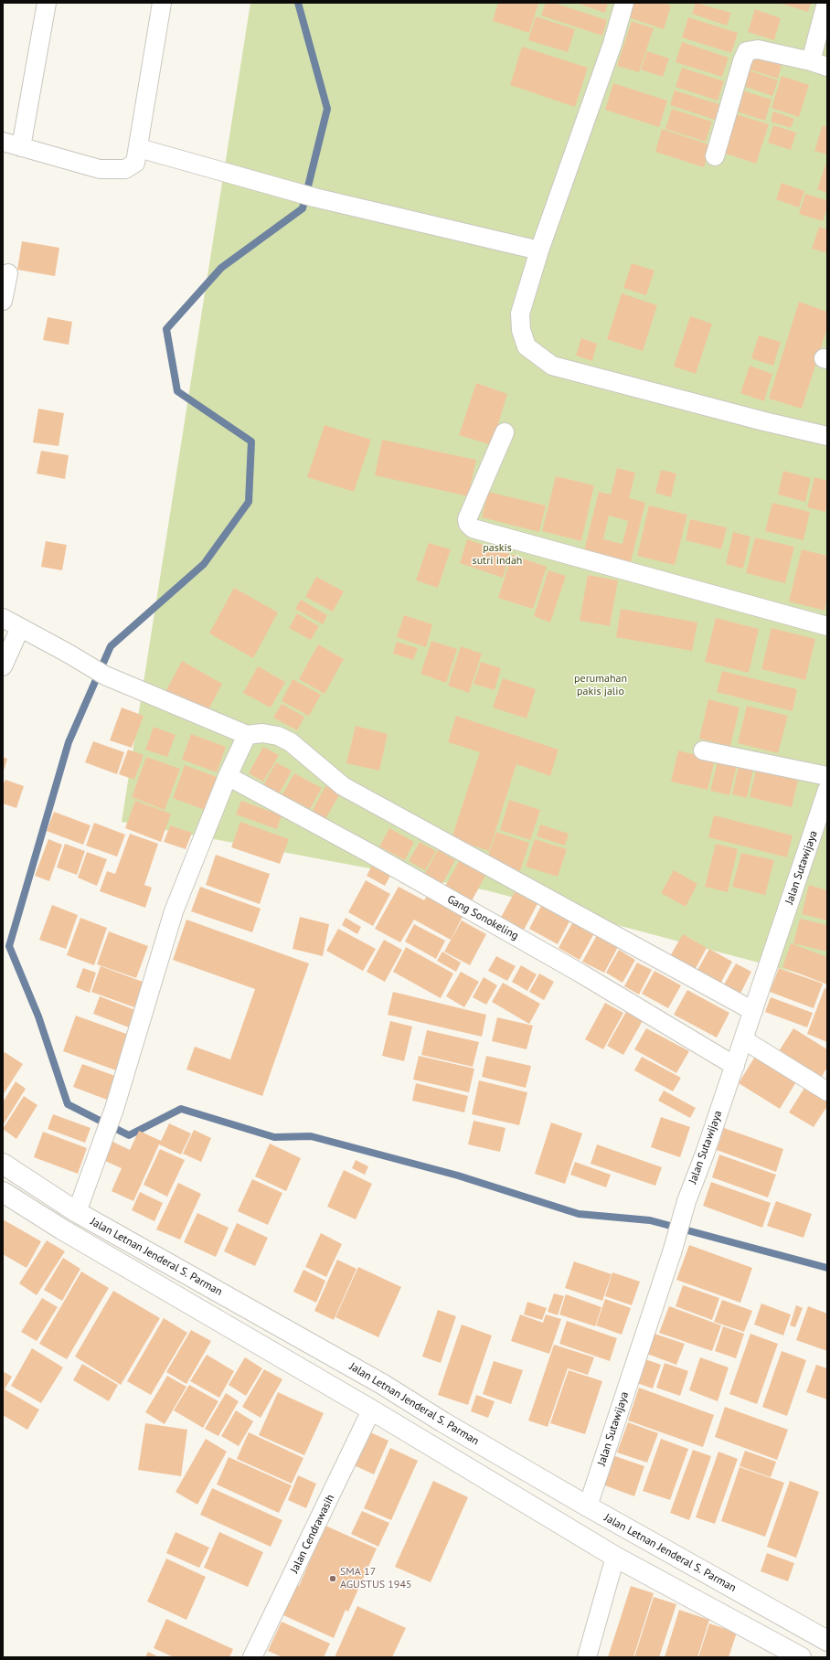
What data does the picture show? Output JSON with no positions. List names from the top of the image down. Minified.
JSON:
{"streets":{"highway":["Jalan Letnan Jenderal S. Parman"],"street":["Jalan Sutawijaya","Gang Sonokeling","Jalan Cendrawasih"]},"crossings":[["Jalan Sutawijaya","Gang Sonokeling"],["Jalan Sutawijaya","Jalan Letnan Jenderal S. Parman"],["Jalan Letnan Jenderal S. Parman","Jalan Cendrawasih"]],"parks":["paskis sutri indah","perumahan pakis jalio"],"places":["SMA 17 AGUSTUS 1945"]}
